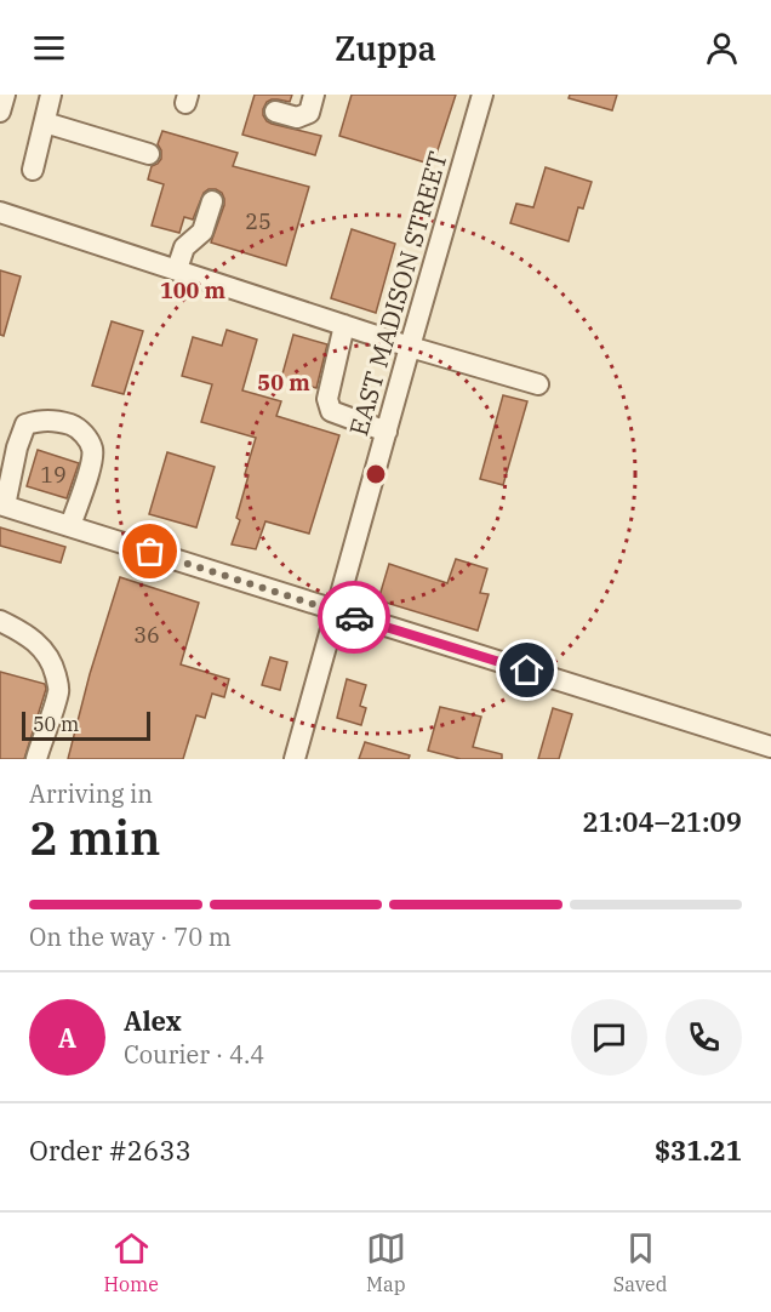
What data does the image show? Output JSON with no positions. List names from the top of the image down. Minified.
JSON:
{"streets":{"street":["EAST MADISON STREET"]},"house_numbers":["25","19","36"],"scale_bar":"50 m","page":{"header":"Zuppa","scale":"50 m","heading":["2 min","Arriving in","21:04–21:09"],"panel":["Alex","Courier · 4.4","Order #2633","$31.21"],"bar":"On the way · 70 m","round":"A","tabs":["Home","Map","Saved"]},"rings":["100 m","50 m"]}
